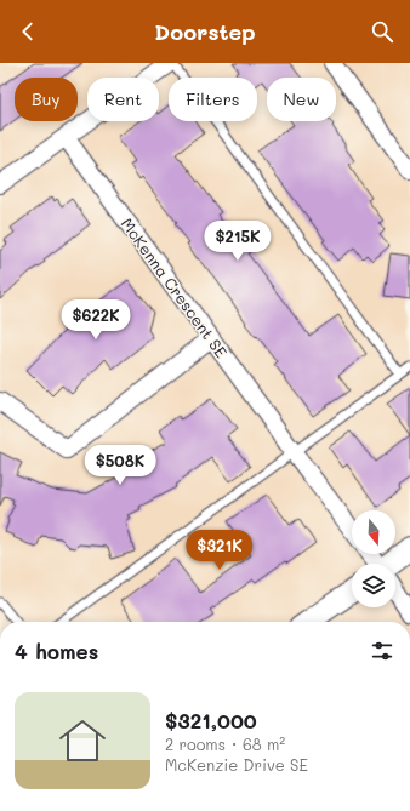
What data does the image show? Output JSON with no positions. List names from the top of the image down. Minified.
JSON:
{"streets":{"street":["McKenna Crescent SE"]},"north":"bottom","page":{"header":"Doorstep","chip":["Buy","Rent","Filters","New"],"price":["$215K","$622K","$508K","$321K"],"heading":"4 homes","list":[{"name":"$321,000","note":"2 rooms · 68 m² · McKenzie Drive SE"}]}}
